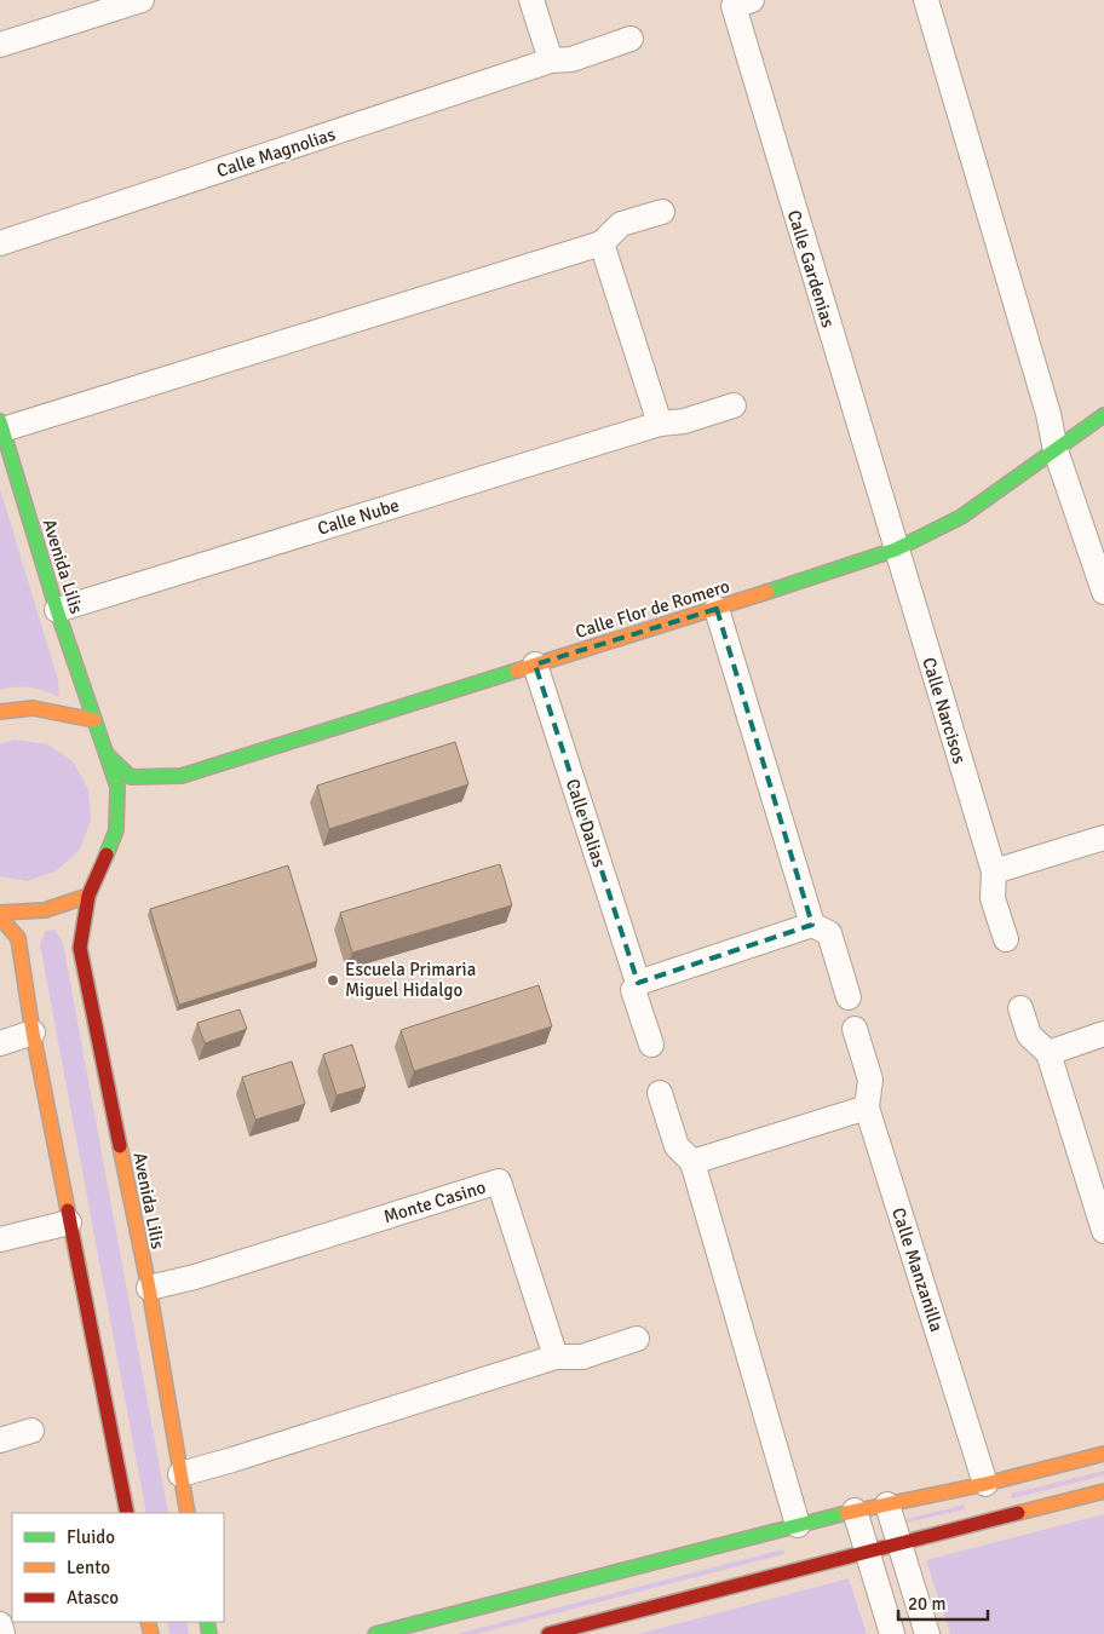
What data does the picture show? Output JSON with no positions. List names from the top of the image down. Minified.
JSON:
{"streets":{"main road":["Avenida Lilis","Calle Flor de Romero"],"street":["Calle Magnolias","Calle Gardenias","Calle Nube","Calle Narcisos","Calle Dalias","Monte Casino","Calle Manzanilla"]},"crossings":[["Calle Gardenias","Calle Flor de Romero"],["Calle Gardenias","Calle Narcisos"],["Calle Nube","Avenida Lilis"],["Avenida Lilis","Calle Flor de Romero"],["Avenida Lilis","Monte Casino"],["Calle Flor de Romero","Calle Narcisos"],["Calle Flor de Romero","Calle Dalias"]],"places":["Escuela Primaria Miguel Hidalgo"],"legend":["Fluido","Lento","Atasco"],"scale_bar":"20 m"}
